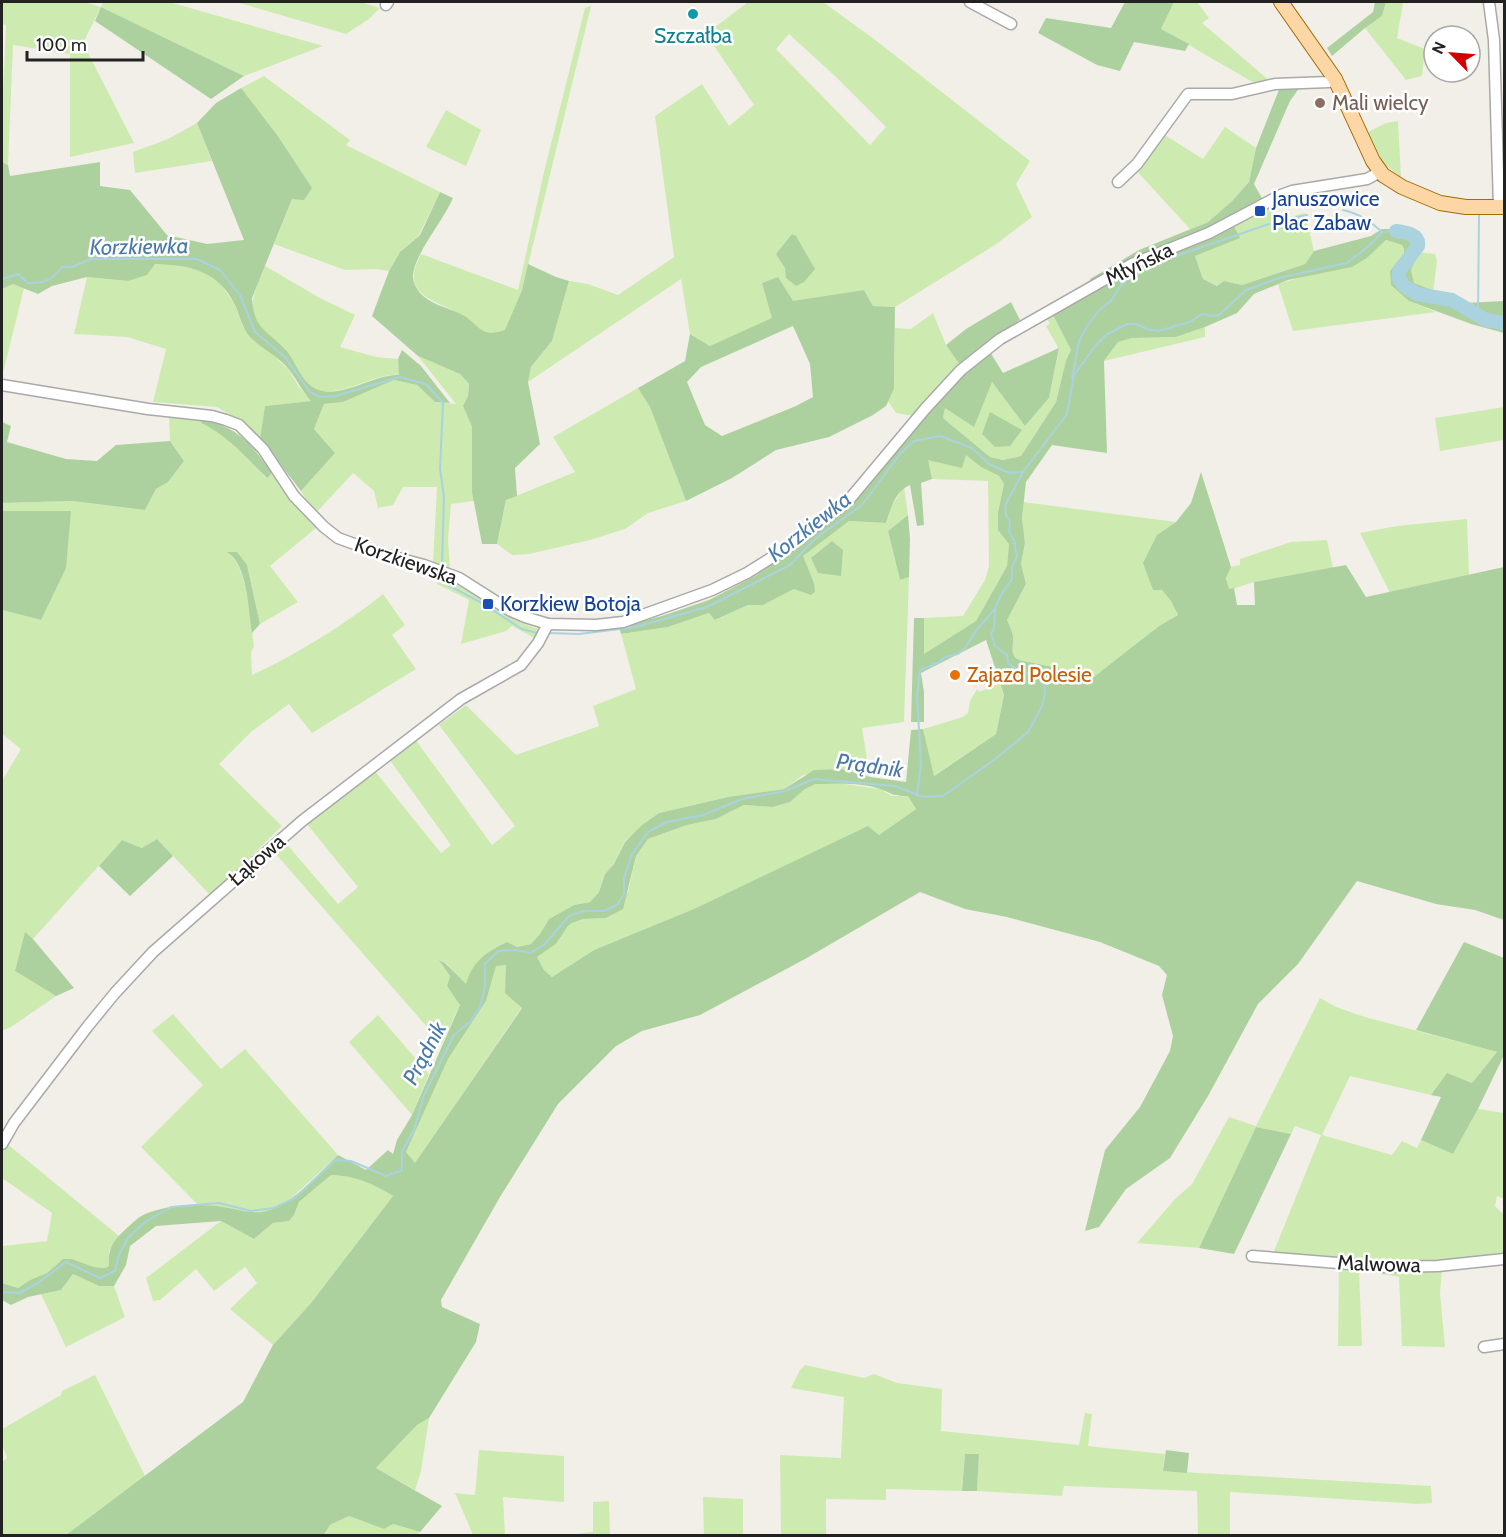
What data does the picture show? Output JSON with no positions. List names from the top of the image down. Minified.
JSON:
{"streets":{"street":["Młyńska","Korzkiewska","Łąkowa","Malwowa"]},"crossings":[["Młyńska","Korzkiewska"],["Korzkiewska","Łąkowa"]],"water":["Korzkiewka","Prądnik"],"places":{"other":["Szczałba","Mali wielcy","Zajazd Polesie"],"transit":["Januszowice Plac Zabaw","Korzkiew Botoja"]},"scale_bar":"100 m","north":"top left"}
